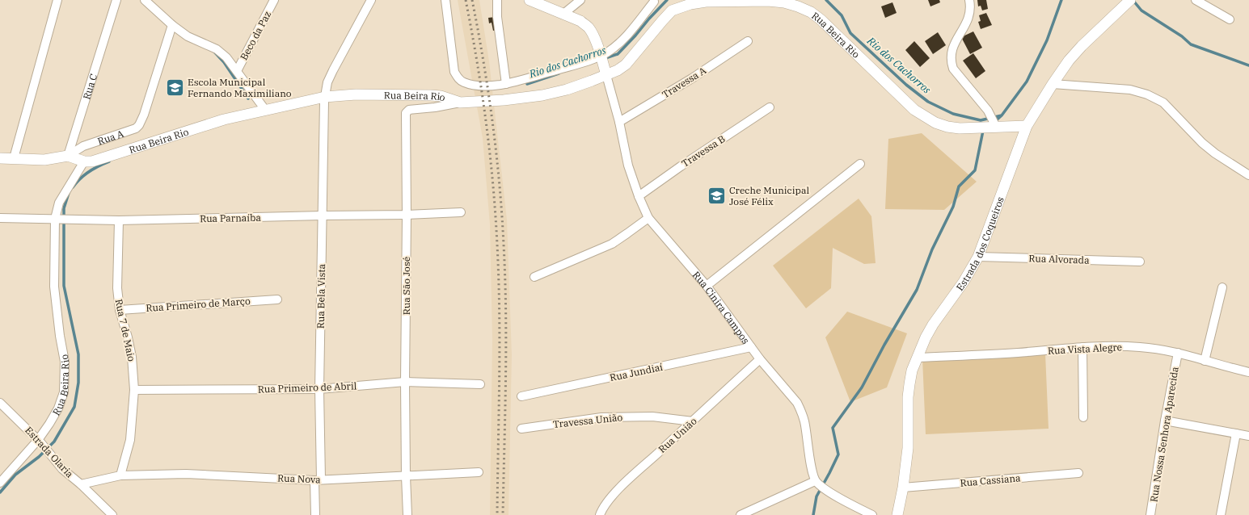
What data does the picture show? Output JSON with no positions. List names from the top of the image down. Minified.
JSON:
{"streets":{"street":["Beco da Paz","Rua Beira Rio","Travessa A","Rua C","Rua A","Travessa B","Rua Parnaíba","Estrada dos Coqueiros","Rua Alvorada","Rua São José","Rua Bela Vista","Rua Primeiro de Março","Rua Cinira Campos","Rua 7 de Maio","Rua Vista Alegre","Rua Jundiaí","Rua Primeiro de Abril","Travessa União","Rua Nossa Senhora Aparecida","Rua União","Estrada Olaria","Rua Nova","Rua Cassiana"]},"crossings":[["Rua Beira Rio","Rua Parnaíba"],["Rua Beira Rio","Estrada dos Coqueiros"],["Rua Beira Rio","Rua São José"],["Rua Beira Rio","Rua Bela Vista"],["Rua Beira Rio","Rua Cinira Campos"],["Rua Beira Rio","Estrada Olaria"],["Travessa A","Rua Cinira Campos"],["Rua C","Rua A"],["Travessa B","Rua Cinira Campos"],["Rua Parnaíba","Rua São José"],["Rua Parnaíba","Rua Bela Vista"],["Rua Parnaíba","Rua 7 de Maio"],["Estrada dos Coqueiros","Rua Alvorada"],["Estrada dos Coqueiros","Rua Vista Alegre"],["Estrada dos Coqueiros","Rua Cassiana"],["Rua São José","Rua Primeiro de Abril"],["Rua São José","Rua Nova"],["Rua Bela Vista","Rua Primeiro de Abril"],["Rua Bela Vista","Rua Nova"],["Rua Primeiro de Março","Rua 7 de Maio"],["Rua Cinira Campos","Rua Jundiaí"],["Rua Cinira Campos","Rua União"],["Rua 7 de Maio","Rua Primeiro de Abril"],["Rua 7 de Maio","Rua Nova"],["Rua Vista Alegre","Rua Nossa Senhora Aparecida"],["Travessa União","Rua União"]],"water":["Rio dos Cachorros"],"places":{"school or university":["Escola Municipal Fernando Maximiliano","Creche Municipal José Félix"]}}
